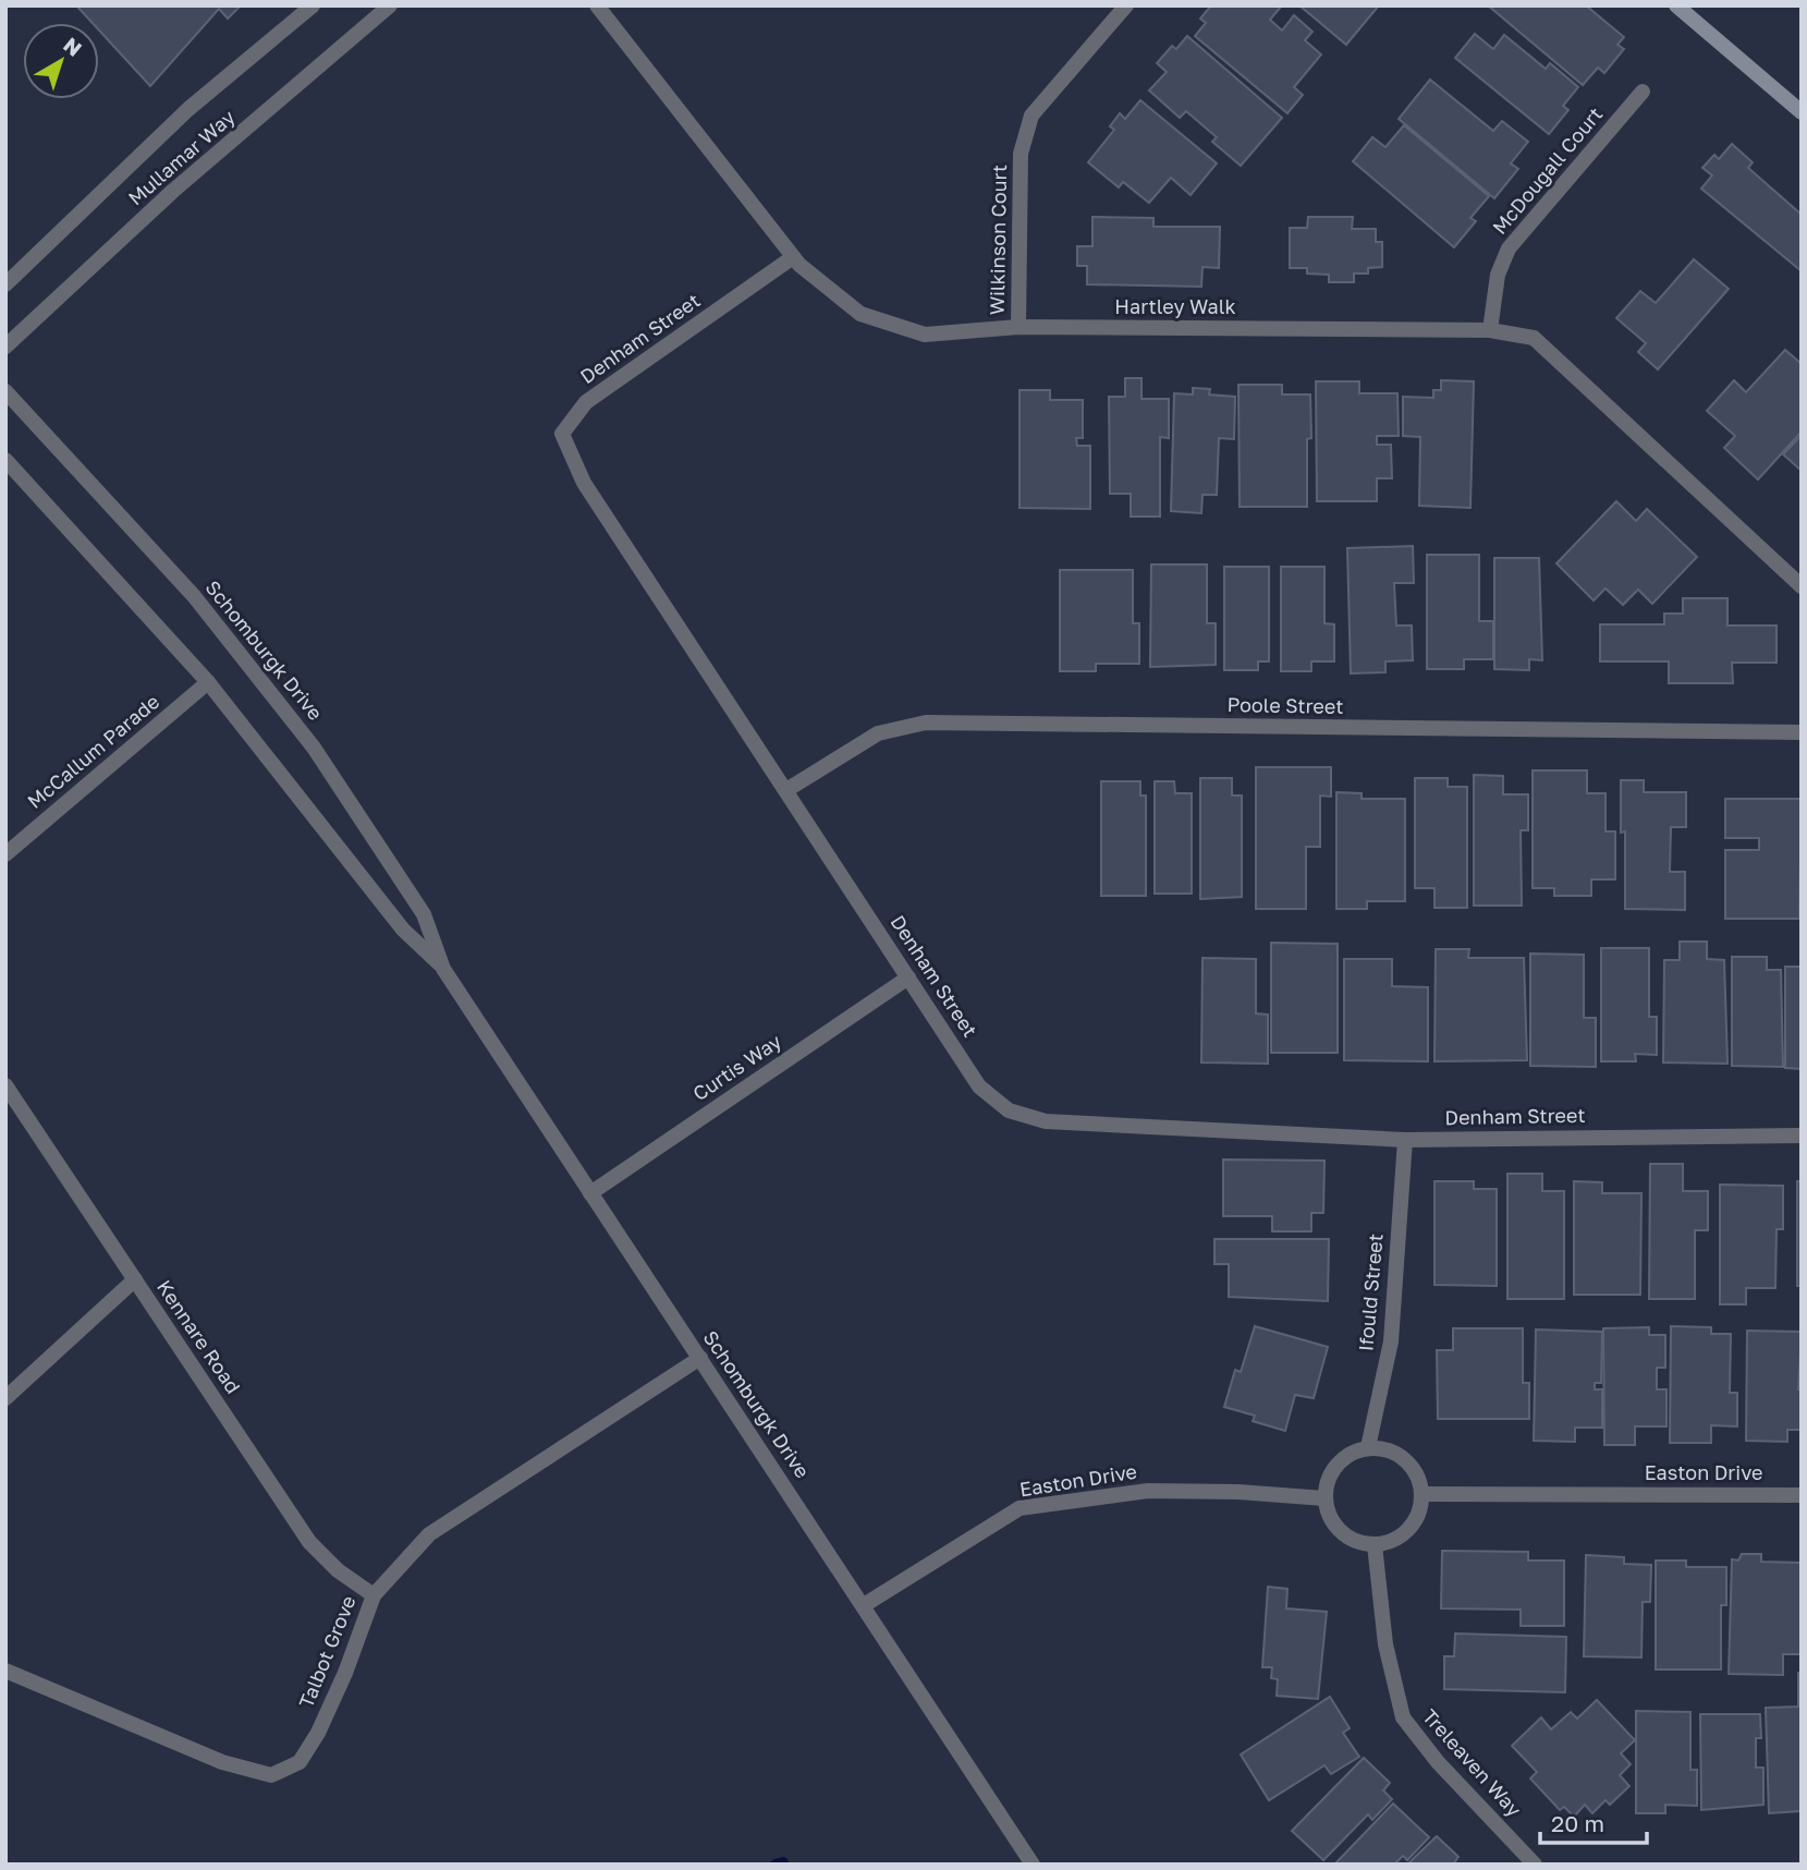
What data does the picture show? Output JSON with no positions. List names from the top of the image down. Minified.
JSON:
{"streets":{"street":["Mullamar Way","McDougall Court","Wilkinson Court","Hartley Walk","Denham Street","Schomburgk Drive","Poole Street","McCallum Parade","Curtis Way","Ifould Street","Kennare Road","Easton Drive","Talbot Grove","Treleaven Way"]},"crossings":[["McDougall Court","Hartley Walk"],["Wilkinson Court","Hartley Walk"],["Hartley Walk","Denham Street"],["Denham Street","Poole Street"],["Denham Street","Curtis Way"],["Denham Street","Ifould Street"],["Schomburgk Drive","McCallum Parade"],["Schomburgk Drive","Curtis Way"],["Schomburgk Drive","Easton Drive"],["Schomburgk Drive","Talbot Grove"],["Ifould Street","Easton Drive"],["Ifould Street","Treleaven Way"],["Kennare Road","Talbot Grove"],["Easton Drive","Treleaven Way"]],"scale_bar":"20 m","north":"top right"}
